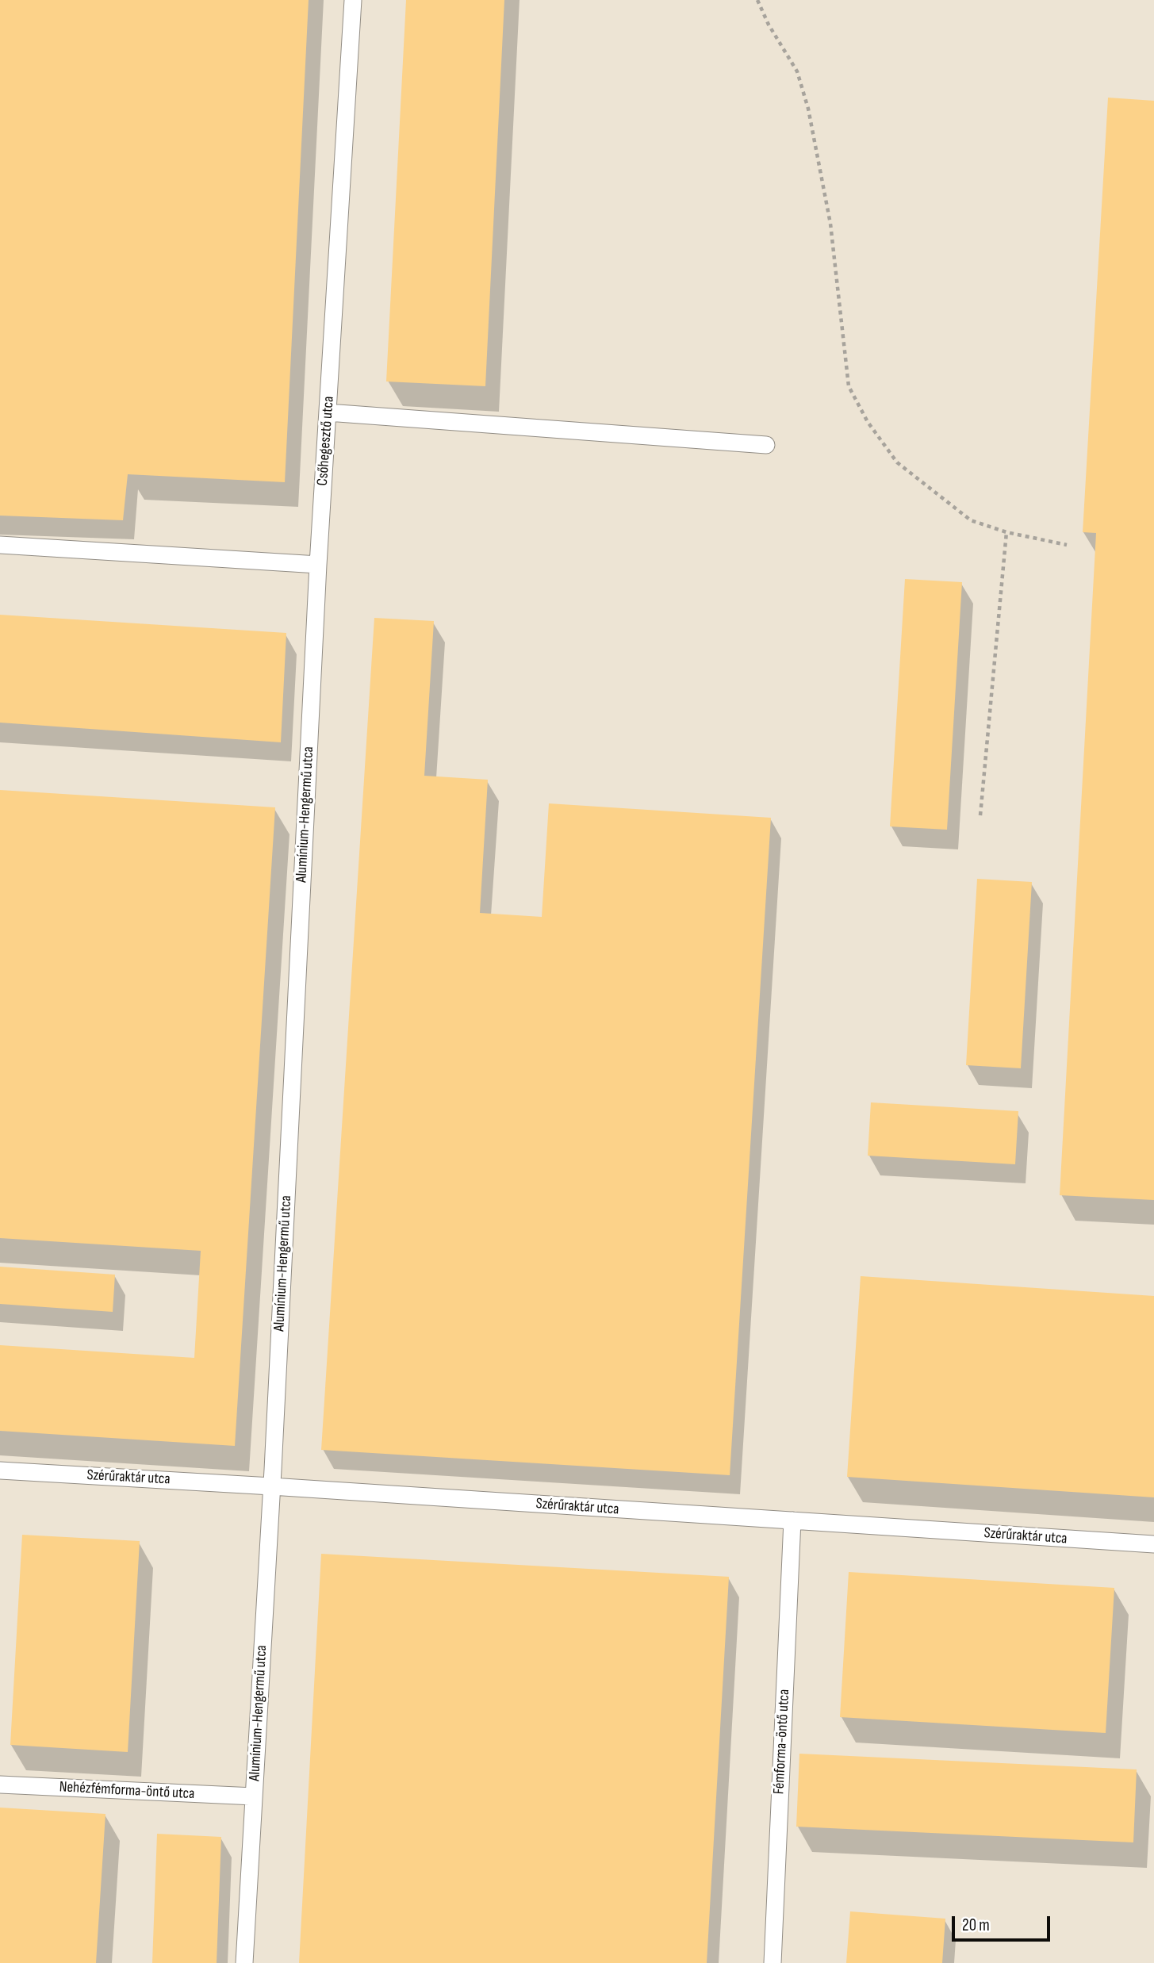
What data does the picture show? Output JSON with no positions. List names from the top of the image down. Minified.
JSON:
{"streets":{"lane":["Csőhegesztő utca","Alumínium-Hengermű utca","Szérűraktár utca","Fémforma-öntő utca","Nehézfémforma-öntő utca"]},"crossings":[["Csőhegesztő utca","Alumínium-Hengermű utca"],["Alumínium-Hengermű utca","Szérűraktár utca"],["Alumínium-Hengermű utca","Nehézfémforma-öntő utca"],["Szérűraktár utca","Fémforma-öntő utca"]],"scale_bar":"20 m"}
